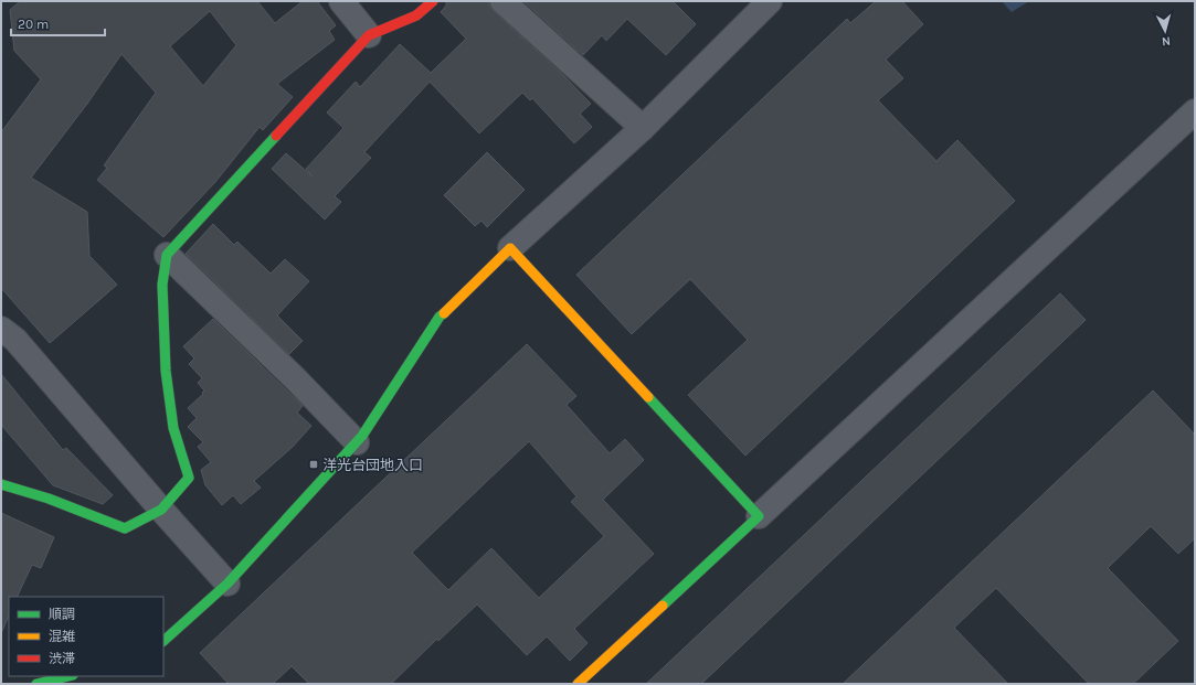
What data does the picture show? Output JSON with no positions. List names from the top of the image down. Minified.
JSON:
{"places":{"transit":["洋光台団地入口"]},"legend":["順調","混雑","渋滞"],"scale_bar":"20 m","north":"bottom"}
